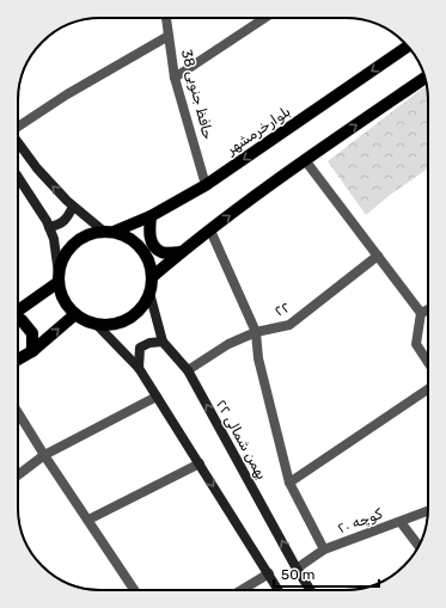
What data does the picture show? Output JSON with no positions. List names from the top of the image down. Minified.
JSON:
{"streets":{"main road":["بلوارخرمشهر","۲۲ بهمن شمالی"],"street":["حافظ جنوبی 38","۲۲","کوچه ۲۰"]},"crossings":[["حافظ جنوبی 38","بلوارخرمشهر"],["بلوارخرمشهر","۲۲ بهمن شمالی"],["۲۲","۲۲ بهمن شمالی"],["۲۲ بهمن شمالی","کوچه ۲۰"]],"scale_bar":"50 m"}
